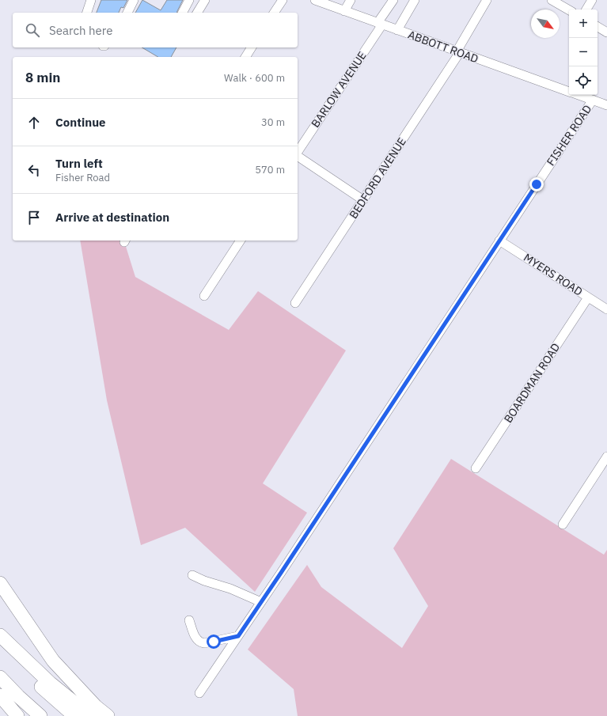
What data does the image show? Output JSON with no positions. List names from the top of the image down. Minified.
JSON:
{"streets":{"street":["ABBOTT ROAD","BARLOW AVENUE","FISHER ROAD","BEDFORD AVENUE","MYERS ROAD","BOARDMAN ROAD"]},"crossings":[["ABBOTT ROAD","BARLOW AVENUE"],["ABBOTT ROAD","FISHER ROAD"],["ABBOTT ROAD","BEDFORD AVENUE"],["FISHER ROAD","MYERS ROAD"],["MYERS ROAD","BOARDMAN ROAD"]],"north":"bottom right","page":{"map_buttons":["+","−"],"search":"Search here","heading":["8 min","Walk · 600 m"],"list":[["Continue","30 m"],["Turn left","Fisher Road","570 m"],"Arrive at destination"]}}
